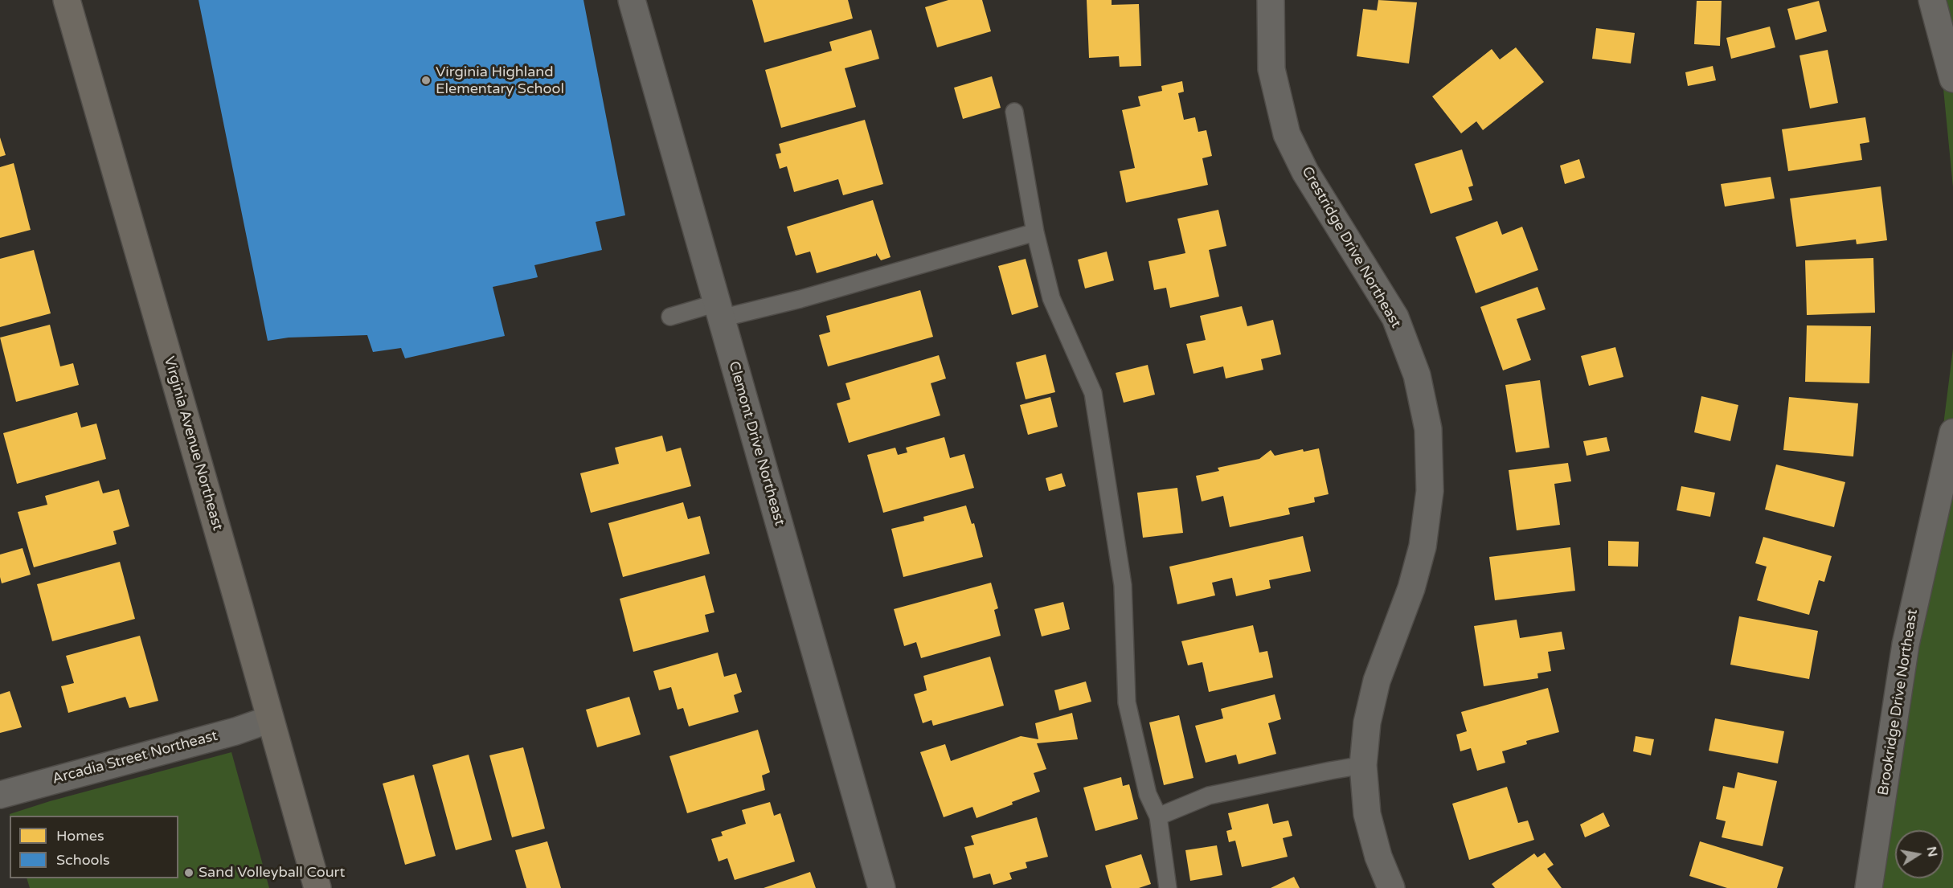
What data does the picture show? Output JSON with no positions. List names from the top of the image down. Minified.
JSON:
{"streets":{"street":["Crestridge Drive Northeast","Virginia Avenue Northeast","Clemont Drive Northeast","Brookridge Drive Northeast","Arcadia Street Northeast"]},"crossings":[["Virginia Avenue Northeast","Arcadia Street Northeast"]],"places":["Virginia Highland Elementary School","Sand Volleyball Court"],"legend":["Homes","Schools"],"north":"right"}
